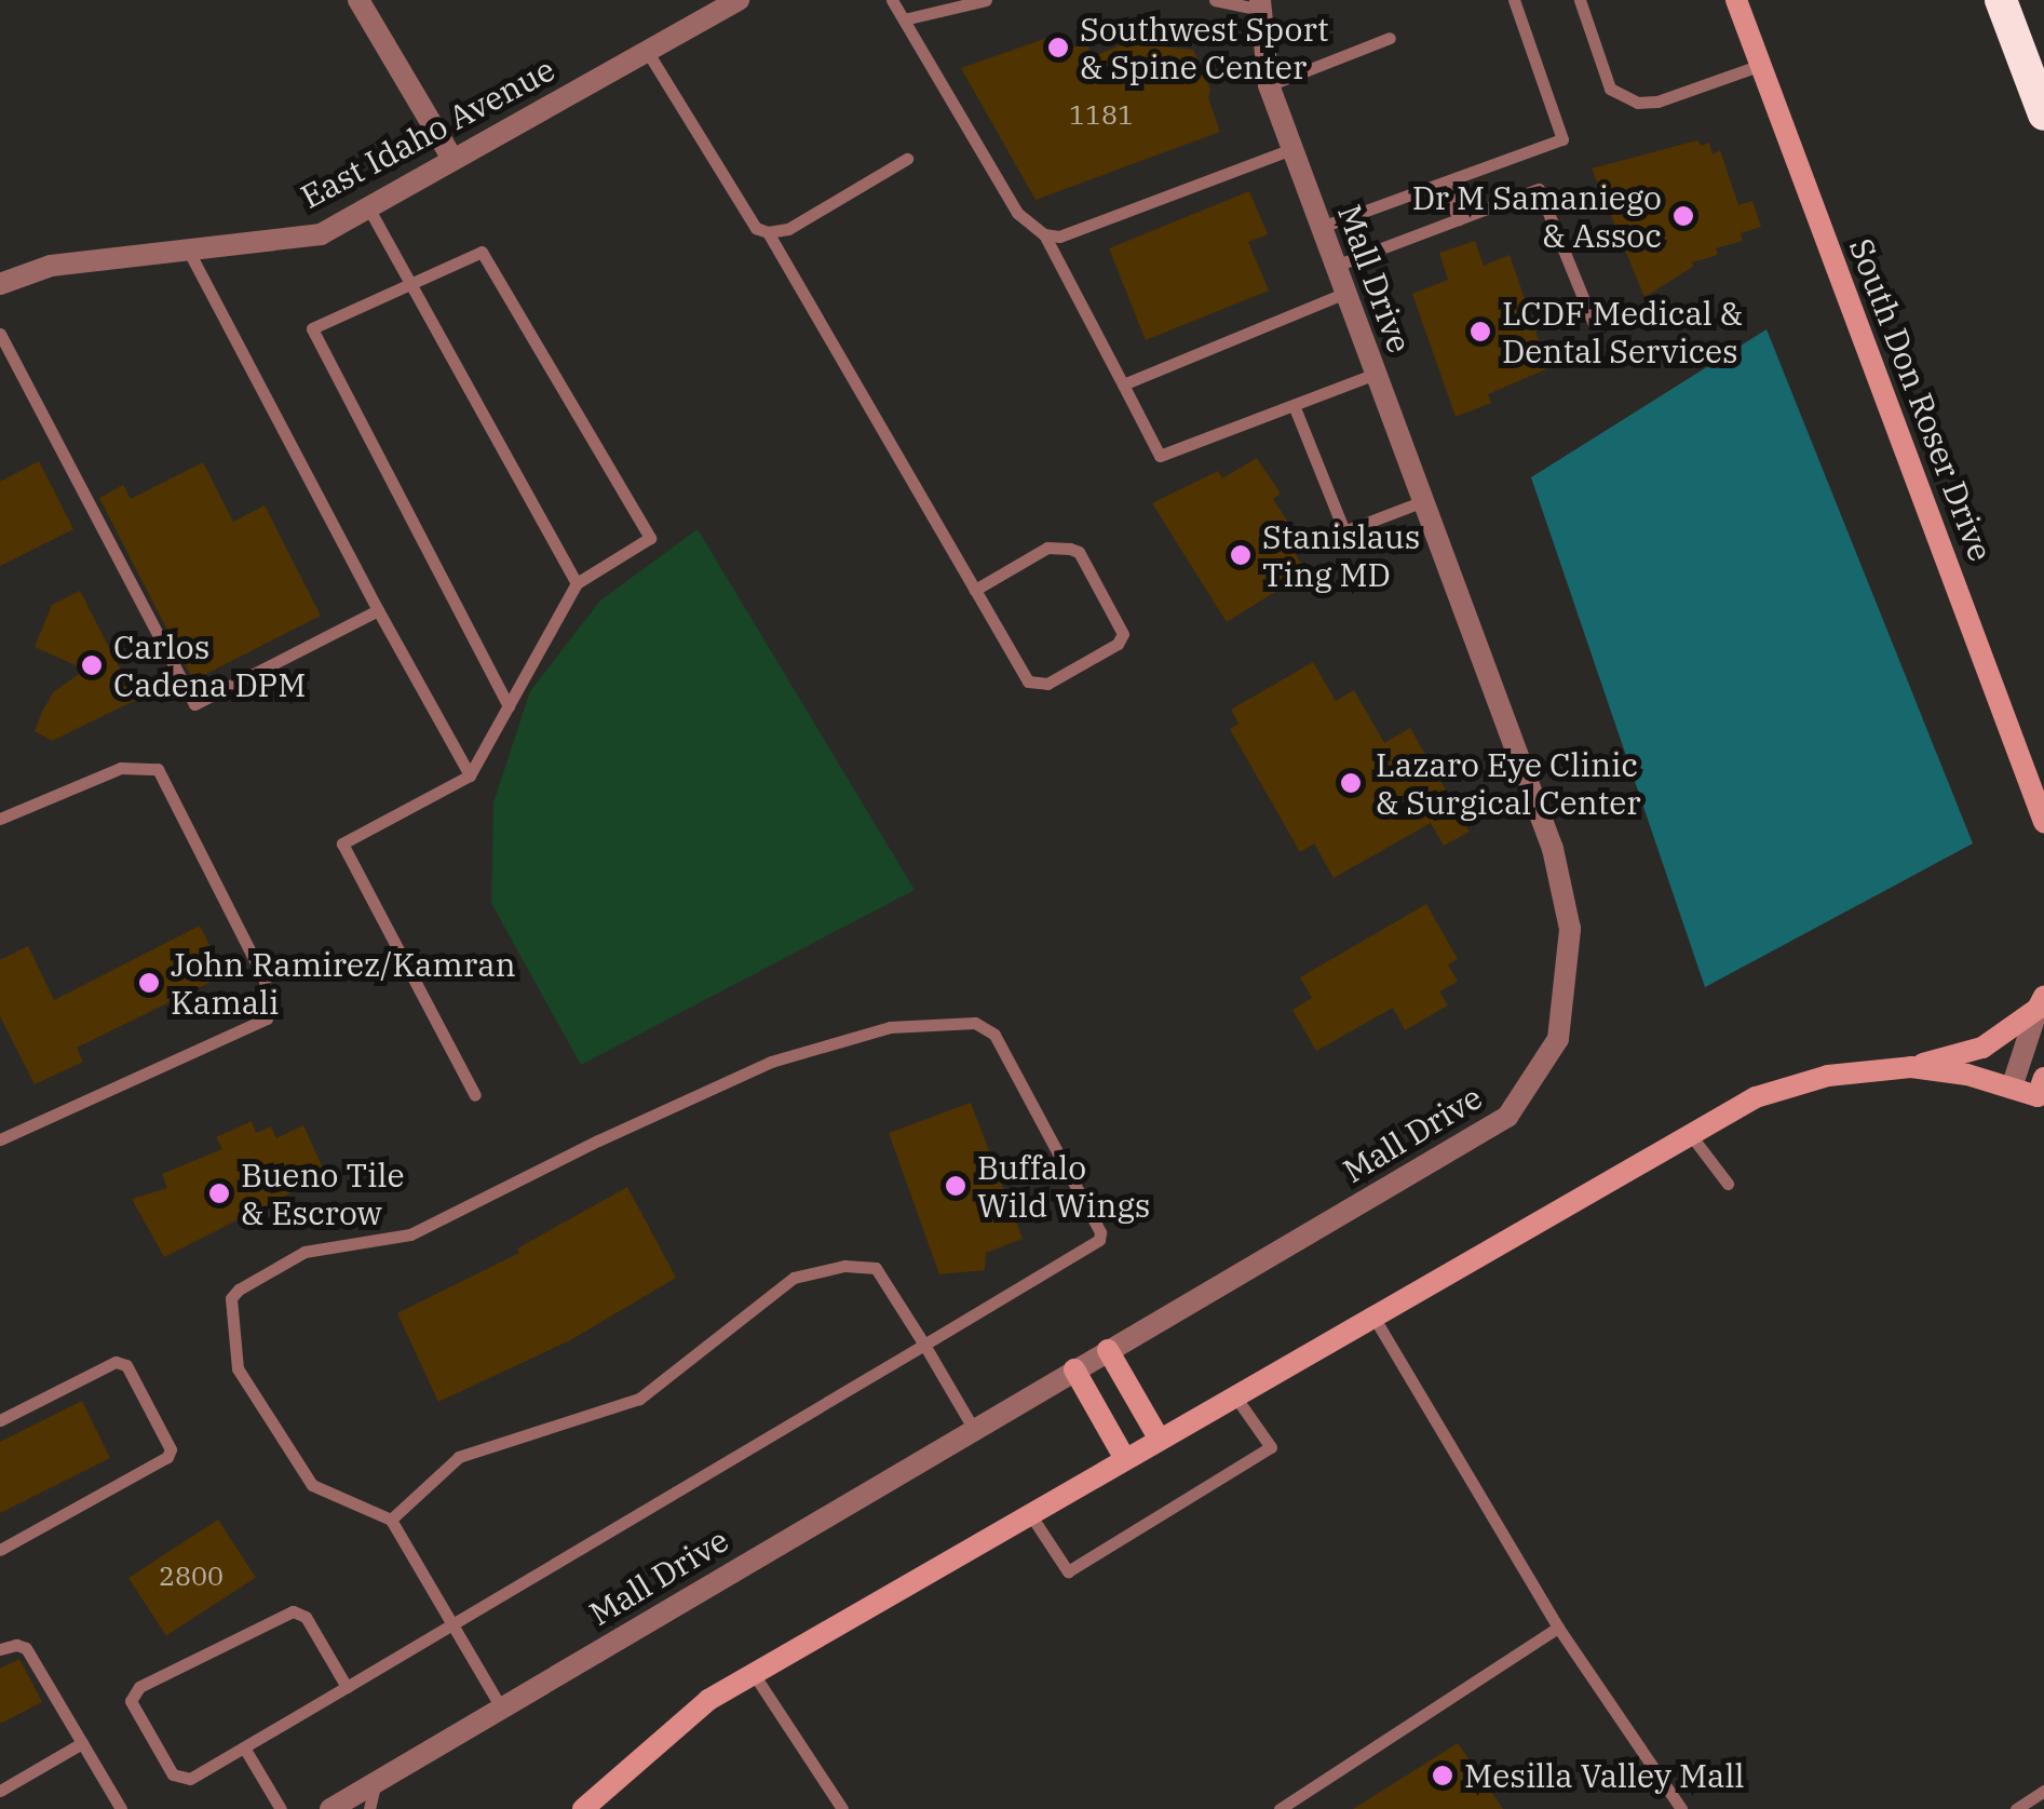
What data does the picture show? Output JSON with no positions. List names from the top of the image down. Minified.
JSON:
{"streets":{"street":["East Idaho Avenue","Mall Drive","South Don Roser Drive"]},"places":["Southwest Sport & Spine Center","Dr M Samaniego & Assoc","LCDF Medical & Dental Services","Stanislaus Ting MD","Carlos Cadena DPM","Lazaro Eye Clinic & Surgical Center","John Ramirez/Kamran Kamali","Buffalo Wild Wings","Bueno Tile & Escrow","Mesilla Valley Mall"],"house_numbers":["1181","2800"]}
